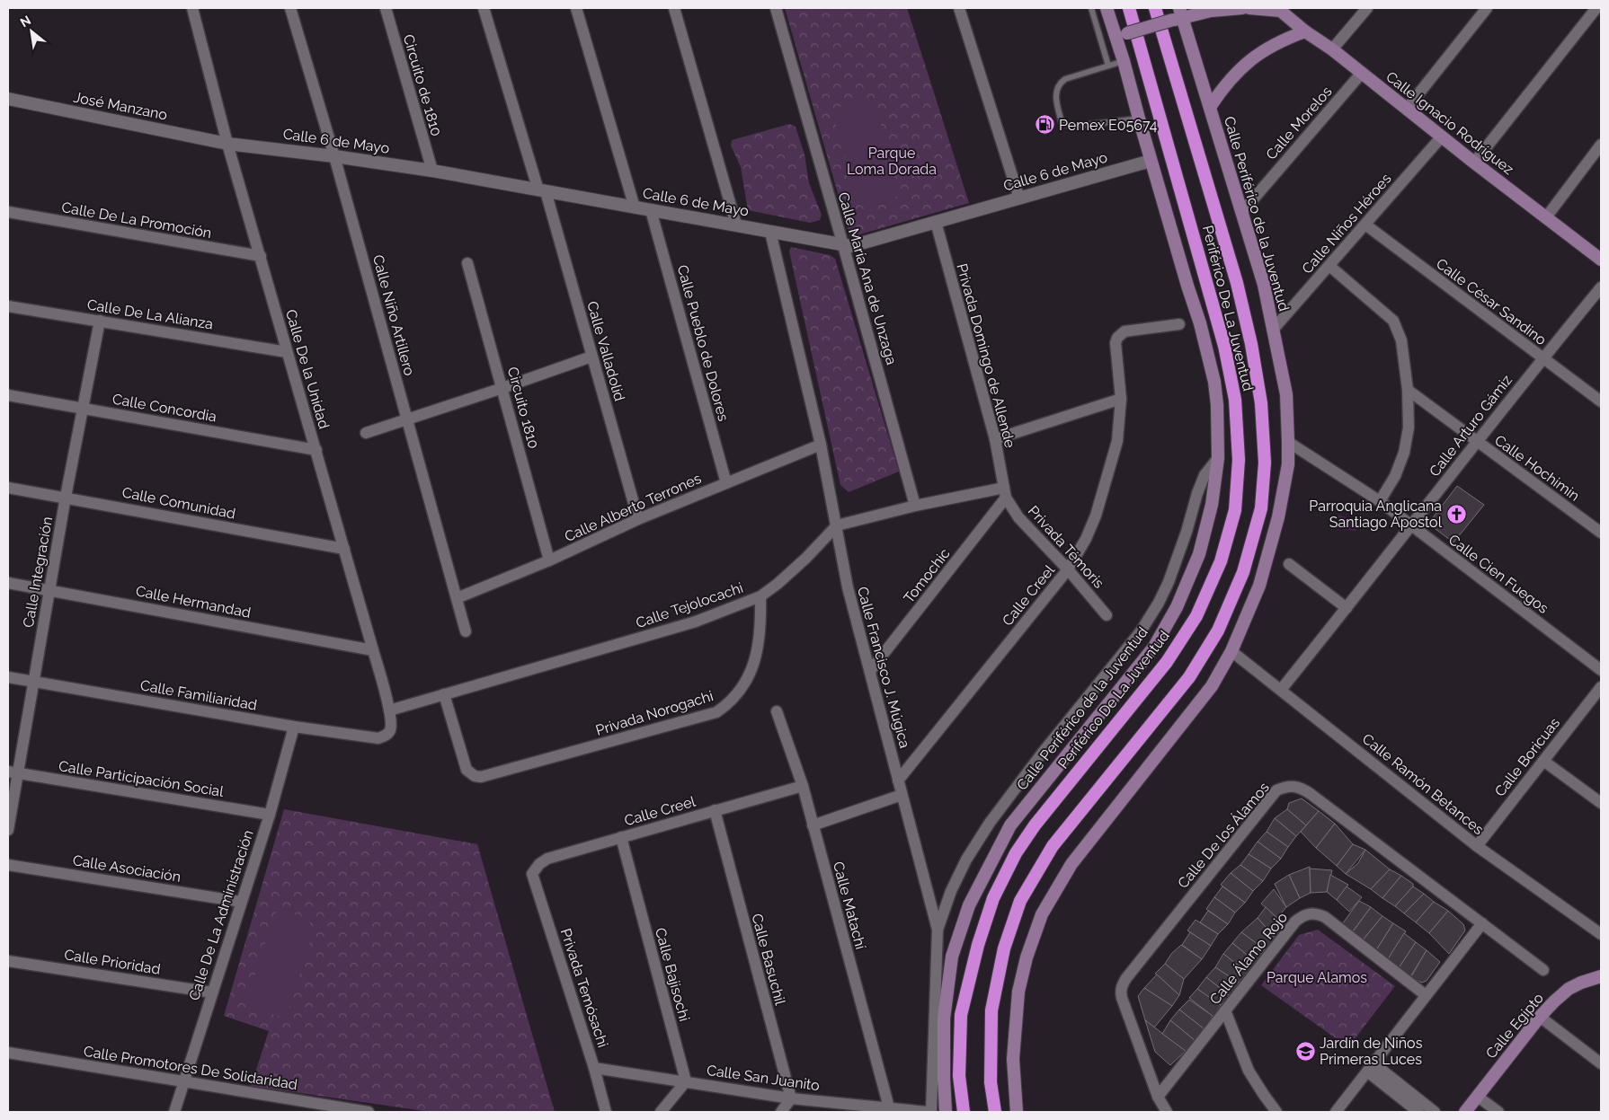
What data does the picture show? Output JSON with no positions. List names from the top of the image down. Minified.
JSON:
{"streets":{"highway":["Periférico De La Juventud"],"main road":["Calle Ignacio Rodríguez","Calle Periférico de la Juventud","Calle Egipto"],"street":["Circuito de 1810","José Manzano","Calle Morelos","Calle 6 de Mayo","Calle De La Promoción","Calle Niños Héroes","Calle María Ana de Unzaga","Calle César Sandino","Calle De La Alianza","Calle Niño Artillero","Calle Pueblo de Dolores","Calle Valladolid","Privada Domingo de Allende","Calle De la Unidad","Calle Concordia","Circuito 1810","Calle Arturo Gámiz","Calle Hochimin","Calle Comunidad","Calle Alberto Terrones","Privada Témoris","Calle Integración","Calle Cien Fuegos","Tomochic","Calle Creel","Calle Hermandad","Calle Tejolocachi","Calle Francisco J. Múgica","Calle Familiaridad","Privada Norogachi","Calle Boricuas","Calle Participación Social","Calle Ramón Betances","Calle De los Álamos","Calle Asociación","Calle Matachí","Calle De La Administración","Calle Álamo Rojo","Calle Basuchil","Calle Prioridad","Calle Bajisochi","Privada Temósachi","Calle Promotores De Solidaridad","Calle San Juanito"]},"crossings":[["Circuito de 1810","Calle 6 de Mayo"],["José Manzano","Calle 6 de Mayo"],["José Manzano","Calle De la Unidad"],["Calle Morelos","Calle Ignacio Rodríguez"],["Calle Morelos","Calle Periférico de la Juventud"],["Calle Ignacio Rodríguez","Calle Niños Héroes"],["Calle 6 de Mayo","Calle Periférico de la Juventud"],["Calle 6 de Mayo","Calle María Ana de Unzaga"],["Calle 6 de Mayo","Calle Niño Artillero"],["Calle 6 de Mayo","Calle Pueblo de Dolores"],["Calle 6 de Mayo","Calle Valladolid"],["Calle 6 de Mayo","Privada Domingo de Allende"],["Calle 6 de Mayo","Calle De la Unidad"],["Calle 6 de Mayo","Calle Francisco J. Múgica"],["Calle Periférico de la Juventud","Calle Niños Héroes"],["Calle Periférico de la Juventud","Calle Cien Fuegos"],["Calle Periférico de la Juventud","Calle Ramón Betances"],["Calle De La Promoción","Calle De la Unidad"],["Calle Niños Héroes","Calle César Sandino"],["Calle César Sandino","Calle Arturo Gámiz"],["Calle De La Alianza","Calle De la Unidad"],["Calle De La Alianza","Calle Integración"],["Calle Niño Artillero","Calle Alberto Terrones"],["Calle Pueblo de Dolores","Calle Alberto Terrones"],["Calle Valladolid","Calle Alberto Terrones"],["Privada Domingo de Allende","Privada Témoris"],["Privada Domingo de Allende","Tomochic"],["Calle De la Unidad","Calle Concordia"],["Calle De la Unidad","Calle Comunidad"],["Calle De la Unidad","Calle Hermandad"],["Calle De la Unidad","Calle Tejolocachi"],["Calle De la Unidad","Calle Familiaridad"],["Calle Concordia","Calle Integración"],["Circuito 1810","Calle Alberto Terrones"],["Calle Arturo Gámiz","Calle Hochimin"],["Calle Arturo Gámiz","Calle Cien Fuegos"],["Calle Arturo Gámiz","Calle Ramón Betances"],["Calle Comunidad","Calle Integración"],["Calle Alberto Terrones","Calle Francisco J. Múgica"],["Privada Témoris","Tomochic"],["Privada Témoris","Calle Creel"],["Calle Integración","Calle Hermandad"],["Calle Integración","Calle Familiaridad"],["Calle Integración","Calle Participación Social"],["Tomochic","Calle Francisco J. Múgica"],["Calle Creel","Calle Francisco J. Múgica"],["Calle Creel","Calle Matachí"],["Calle Creel","Calle Basuchil"],["Calle Creel","Calle Bajisochi"],["Calle Creel","Privada Temósachi"],["Calle Tejolocachi","Calle Francisco J. Múgica"],["Calle Tejolocachi","Privada Norogachi"],["Calle Familiaridad","Calle De La Administración"],["Calle Boricuas","Calle Ramón Betances"],["Calle Participación Social","Calle De La Administración"],["Calle De los Álamos","Calle Álamo Rojo"],["Calle Asociación","Calle De La Administración"],["Calle Matachí","Calle San Juanito"],["Calle De La Administración","Calle Prioridad"],["Calle De La Administración","Calle Promotores De Solidaridad"],["Calle Basuchil","Calle San Juanito"],["Calle Bajisochi","Calle San Juanito"],["Privada Temósachi","Calle San Juanito"]],"parks":["Parque Loma Dorada","Parque Alamos"],"places":{"fuel station":["Pemex E05674"],"church":["Parroquia Anglicana Santiago Apostol"],"school or university":["Jardín de Niños Primeras Luces"]},"north":"top left"}
